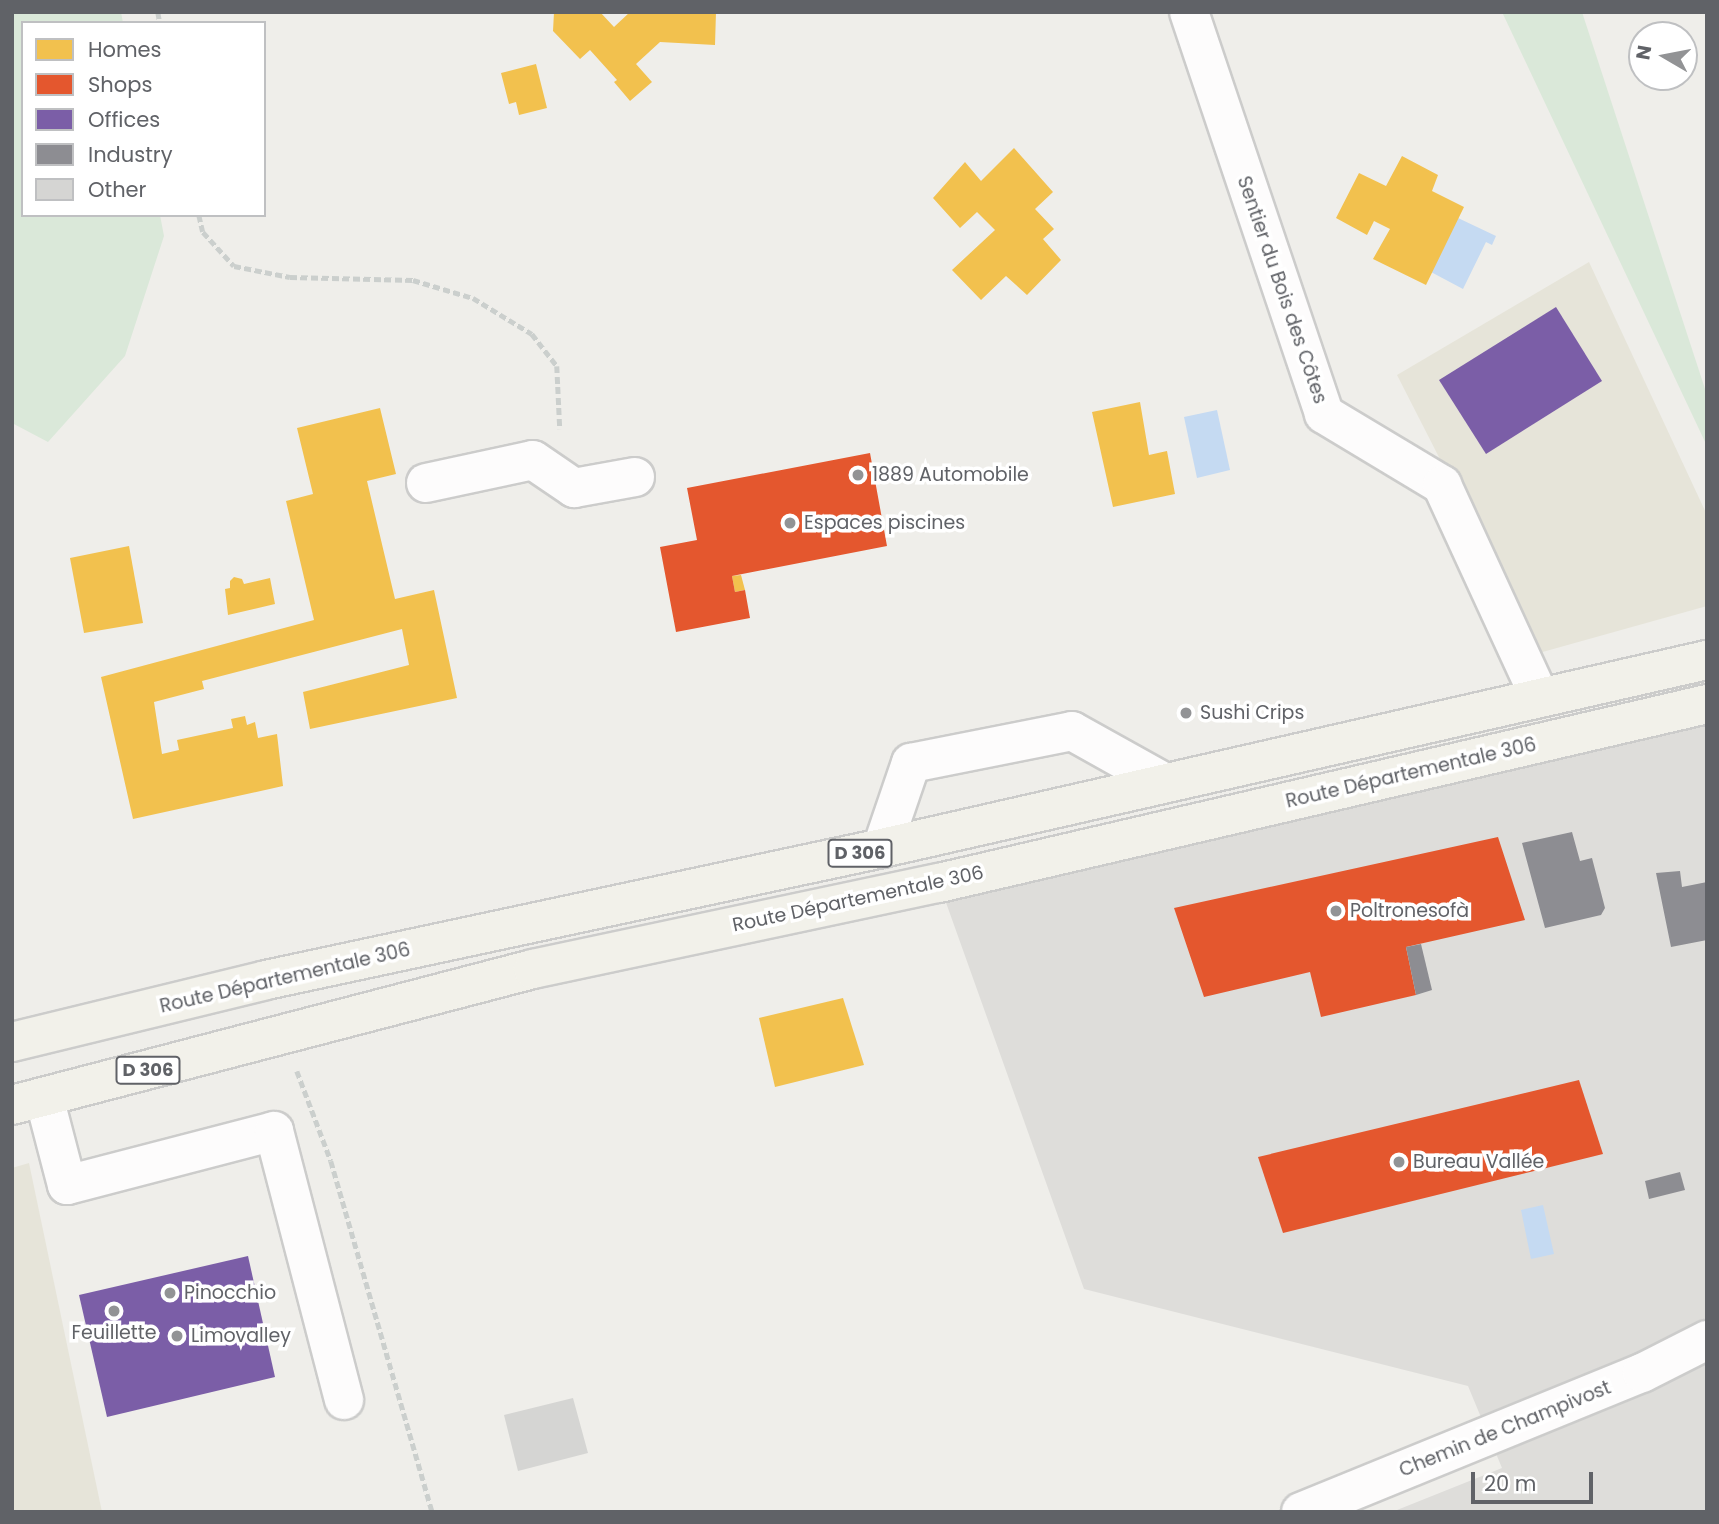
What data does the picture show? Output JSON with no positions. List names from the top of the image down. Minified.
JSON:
{"streets":{"main road":["Route Départementale 306","D 306"],"street":["Sentier du Bois des Côtes","Chemin de Champivost"]},"crossings":[["Sentier du Bois des Côtes","Route Départementale 306"]],"places":["1889 Automobile","Espaces piscines","Sushi Crips","Poltronesofà","Bureau Vallée","Pinocchio","Feuillette","Limovalley"],"legend":["Homes","Shops","Offices","Industry","Other"],"scale_bar":"20 m","north":"left"}
